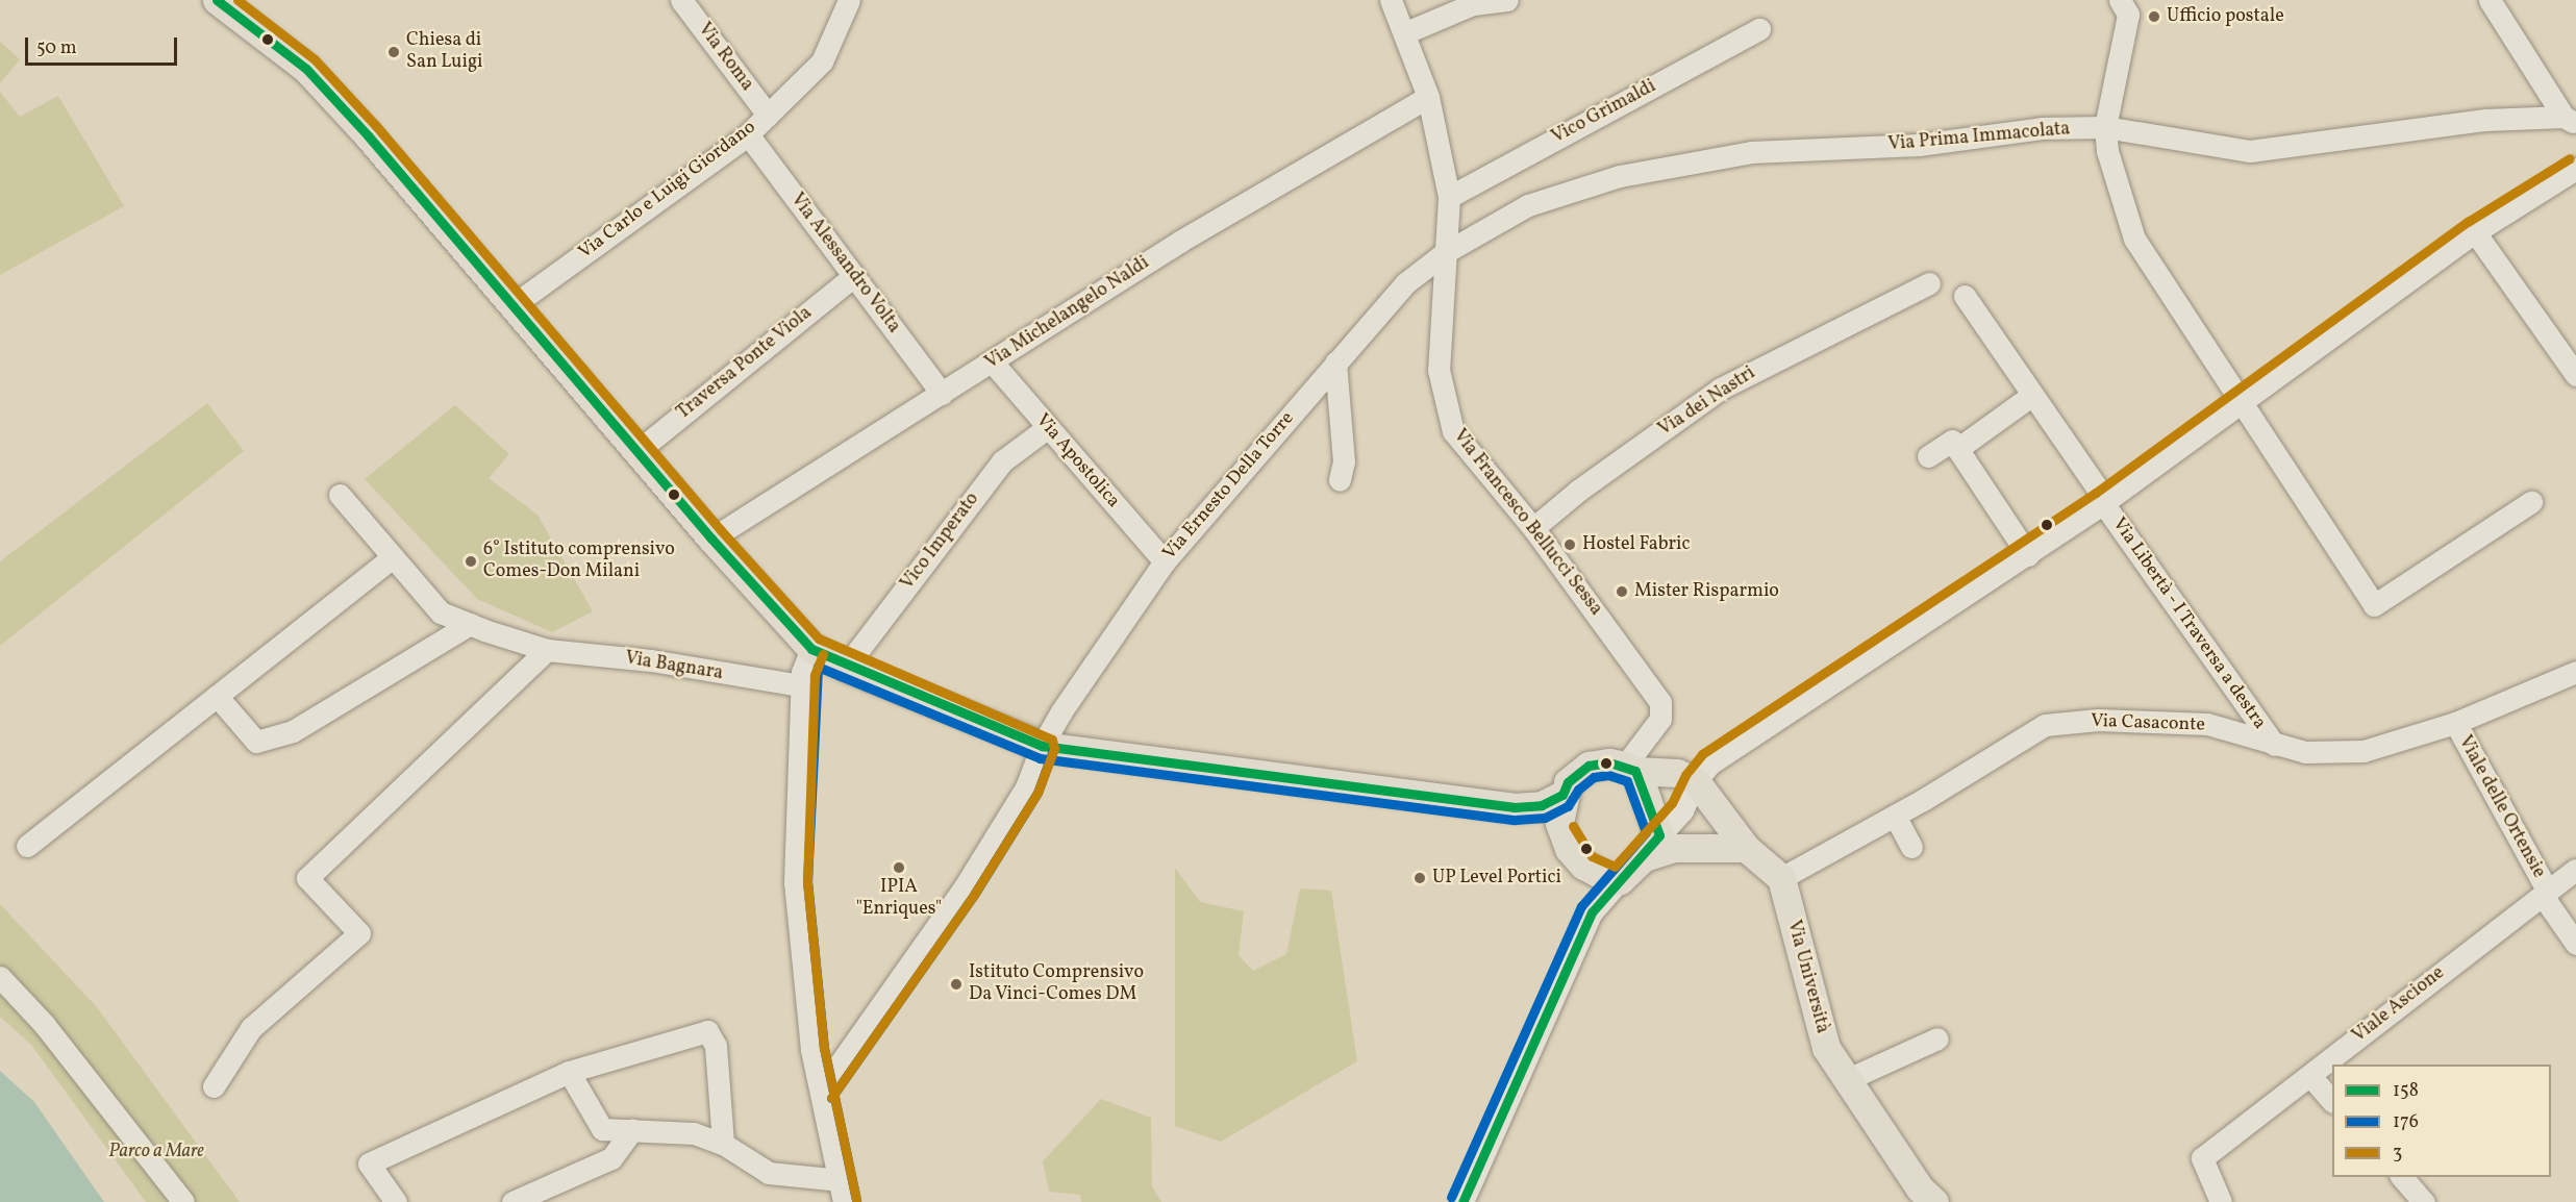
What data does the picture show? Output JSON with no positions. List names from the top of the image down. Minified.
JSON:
{"streets":{"main road":["Via Università"],"street":["Via Roma","Vico Grimaldi","Via Prima Immacolata","Via Carlo e Luigi Giordano","Via Alessandro Volta","Via Michelangelo Naldi","Traversa Ponte Viola","Via dei Nastri","Via Apostolica","Via Ernesto Della Torre","Via Francesco Bellucci Sessa","Vico Imperato","Via Libertà - I Traversa a destra","Via Bagnara","Via Casaconte","Viale delle Ortensie","Viale Ascione"]},"crossings":[["Via Roma","Via Carlo e Luigi Giordano"],["Vico Grimaldi","Via Francesco Bellucci Sessa"],["Via Prima Immacolata","Via Ernesto Della Torre"],["Via Prima Immacolata","Via Francesco Bellucci Sessa"],["Via Carlo e Luigi Giordano","Via Alessandro Volta"],["Via Alessandro Volta","Via Michelangelo Naldi"],["Via Alessandro Volta","Traversa Ponte Viola"],["Via Michelangelo Naldi","Via Apostolica"],["Via Michelangelo Naldi","Via Francesco Bellucci Sessa"],["Via dei Nastri","Via Francesco Bellucci Sessa"],["Via Apostolica","Via Ernesto Della Torre"],["Via Apostolica","Vico Imperato"],["Via Ernesto Della Torre","Via Francesco Bellucci Sessa"],["Via Libertà - I Traversa a destra","Via Casaconte"],["Via Casaconte","Viale delle Ortensie"],["Via Casaconte","Via Università"],["Viale delle Ortensie","Viale Ascione"]],"parks":["Parco a Mare"],"places":["Ufficio postale","Chiesa di San Luigi","Hostel Fabric","6° Istituto comprensivo Comes-Don Milani","Mister Risparmio","IPIA \"Enriques\"","UP Level Portici","Istituto Comprensivo Da Vinci-Comes DM"],"lines":["transit line 158","transit line 3","transit line 176"],"legend":["158","176","3"],"scale_bar":"50 m"}
